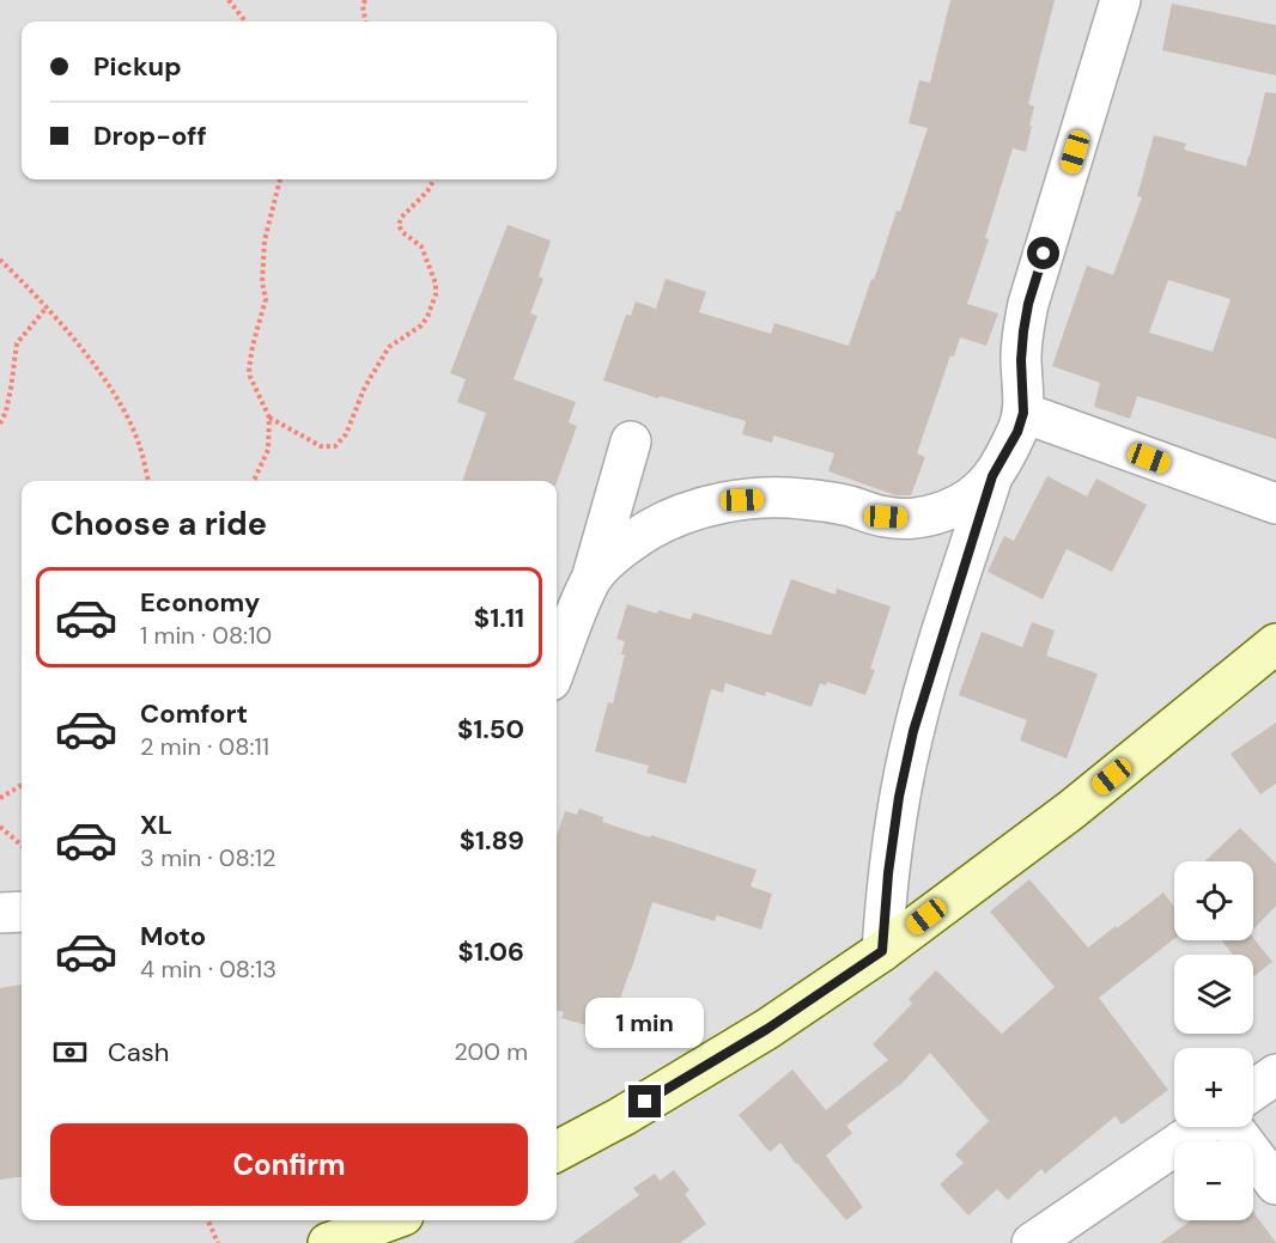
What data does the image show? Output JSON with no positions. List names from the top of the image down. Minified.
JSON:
{"page":{"banner":["Pickup","Drop-off"],"heading":"Choose a ride","list":[{"name":"Economy","note":"1 min · 08:10","value":"$1.11"},{"name":"Comfort","note":"2 min · 08:11","value":"$1.50"},{"name":"XL","note":"3 min · 08:12","value":"$1.89"},{"name":"Moto","note":"4 min · 08:13","value":"$1.06"}],"map_buttons":["+","−"],"bubble":"1 min","pay":["Cash","200 m"],"buttons":"Confirm"}}
